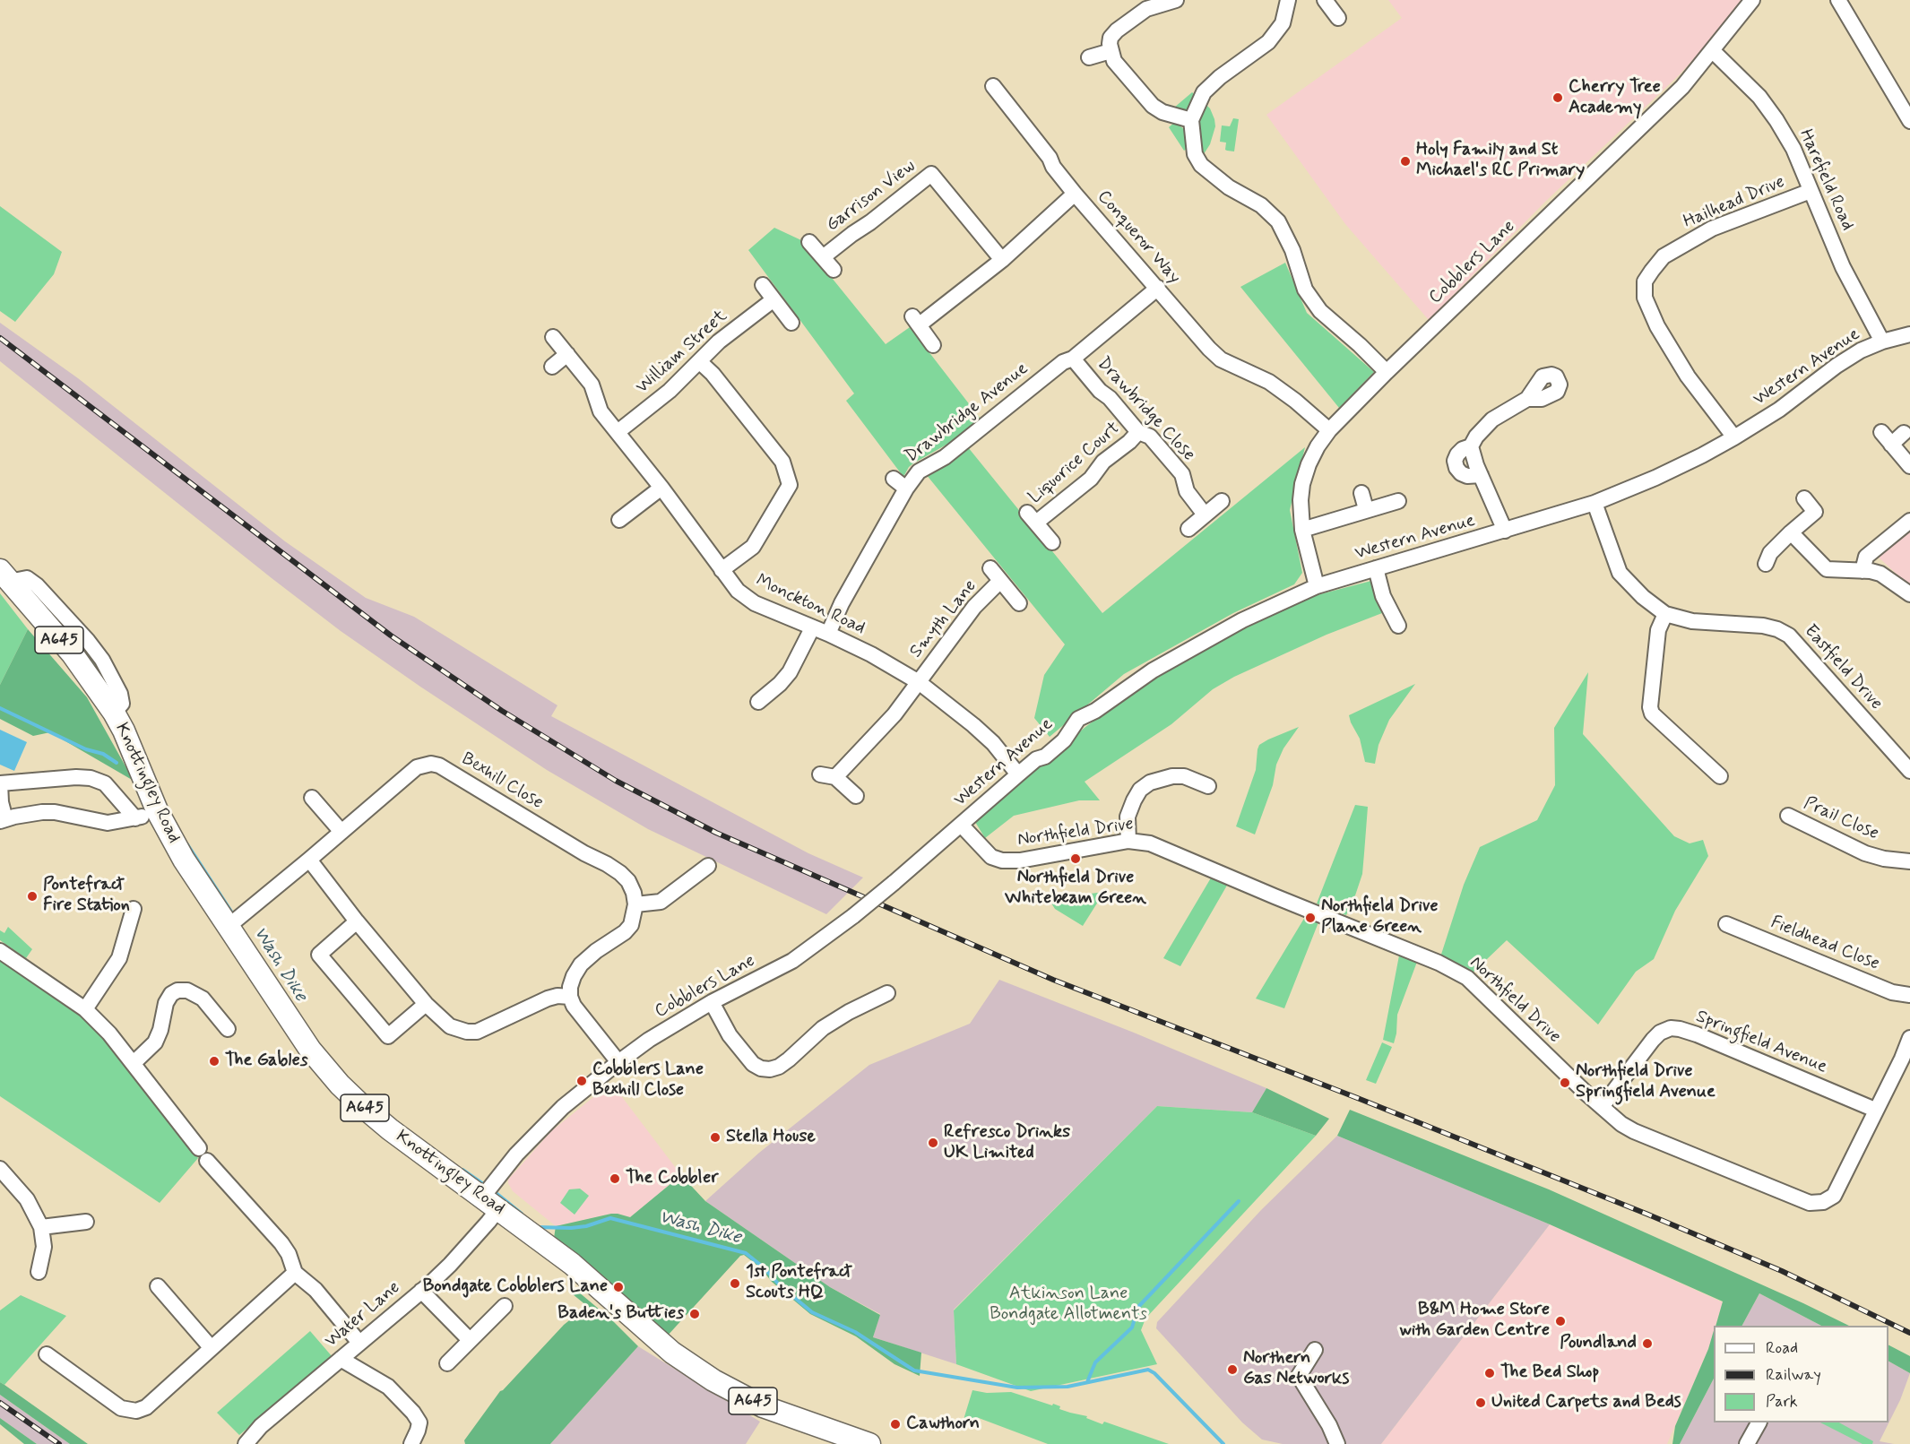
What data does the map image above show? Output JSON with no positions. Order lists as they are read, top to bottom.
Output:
{
  "streets": {
    "highway": ["A645", "Knottingley Road"],
    "street": [
      "Harefield Road",
      "Garrison View",
      "Hailhead Drive",
      "Conqueror Way",
      "Cobblers Lane",
      "William Street",
      "Western Avenue",
      "Drawbridge Close",
      "Drawbridge Avenue",
      "Liquorice Court",
      "Monckton Road",
      "Smyth Lane",
      "Eastfield Drive",
      "Bexhill Close",
      "Prail Close",
      "Northfield Drive",
      "Fieldhead Close",
      "Springfield Avenue",
      "Water Lane"
    ]
  },
  "crossings": [
    ["Harefield Road", "Hailhead Drive"],
    ["Harefield Road", "Cobblers Lane"],
    ["Harefield Road", "Western Avenue"],
    ["Garrison View", "Conqueror Way"],
    ["Hailhead Drive", "Western Avenue"],
    ["Conqueror Way", "Cobblers Lane"],
    ["Conqueror Way", "Drawbridge Avenue"],
    ["Cobblers Lane", "Western Avenue"],
    ["Cobblers Lane", "Knottingley Road"],
    ["Cobblers Lane", "Northfield Drive"],
    ["Cobblers Lane", "Water Lane"],
    ["William Street", "Monckton Road"],
    ["Western Avenue", "Monckton Road"],
    ["Western Avenue", "Eastfield Drive"],
    ["Western Avenue", "Northfield Drive"],
    ["Drawbridge Close", "Drawbridge Avenue"],
    ["Drawbridge Close", "Liquorice Court"],
    ["Drawbridge Avenue", "Monckton Road"],
    ["Monckton Road", "Smyth Lane"],
    ["Bexhill Close", "Knottingley Road"],
    ["Knottingley Road", "Water Lane"],
    ["Northfield Drive", "Springfield Avenue"]
  ],
  "water": ["Wash Dike"],
  "parks": ["Atkinson Lane Bondgate Allotments"],
  "places": [
    "Cherry Tree Academy",
    "Holy Family and St Michael's RC Primary",
    "Northfield Drive Whitebeam Green",
    "Pontefract Fire Station",
    "Northfield Drive Plane Green",
    "The Gables",
    "Cobblers Lane Bexhill Close",
    "Northfield Drive Springfield Avenue",
    "Stella House",
    "Refresco Drinks UK Limited",
    "The Cobbler",
    "1st Pontefract Scouts HQ",
    "Bondgate Cobblers Lane",
    "Baden's Butties",
    "B&M Home Store with Garden Centre",
    "Poundland",
    "Northern Gas Networks",
    "The Bed Shop",
    "United Carpets and Beds",
    "Cawthorn"
  ],
  "legend": ["Road", "Railway", "Park"]
}
